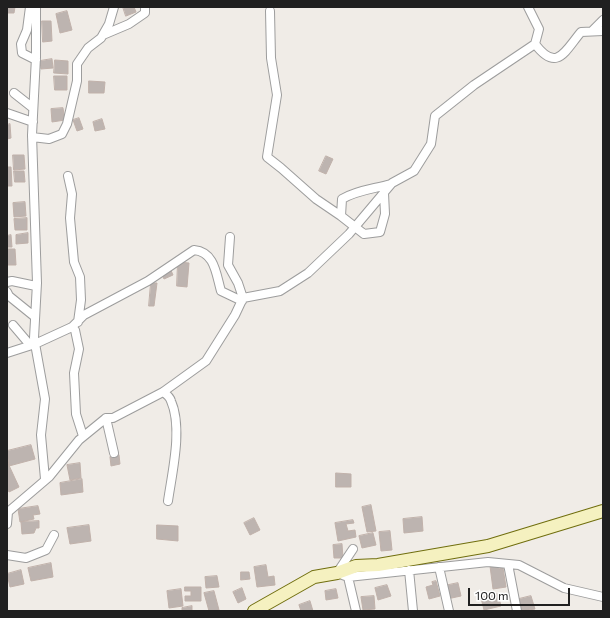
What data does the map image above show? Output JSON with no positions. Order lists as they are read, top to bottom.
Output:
{
  "scale_bar": "100 m"
}
